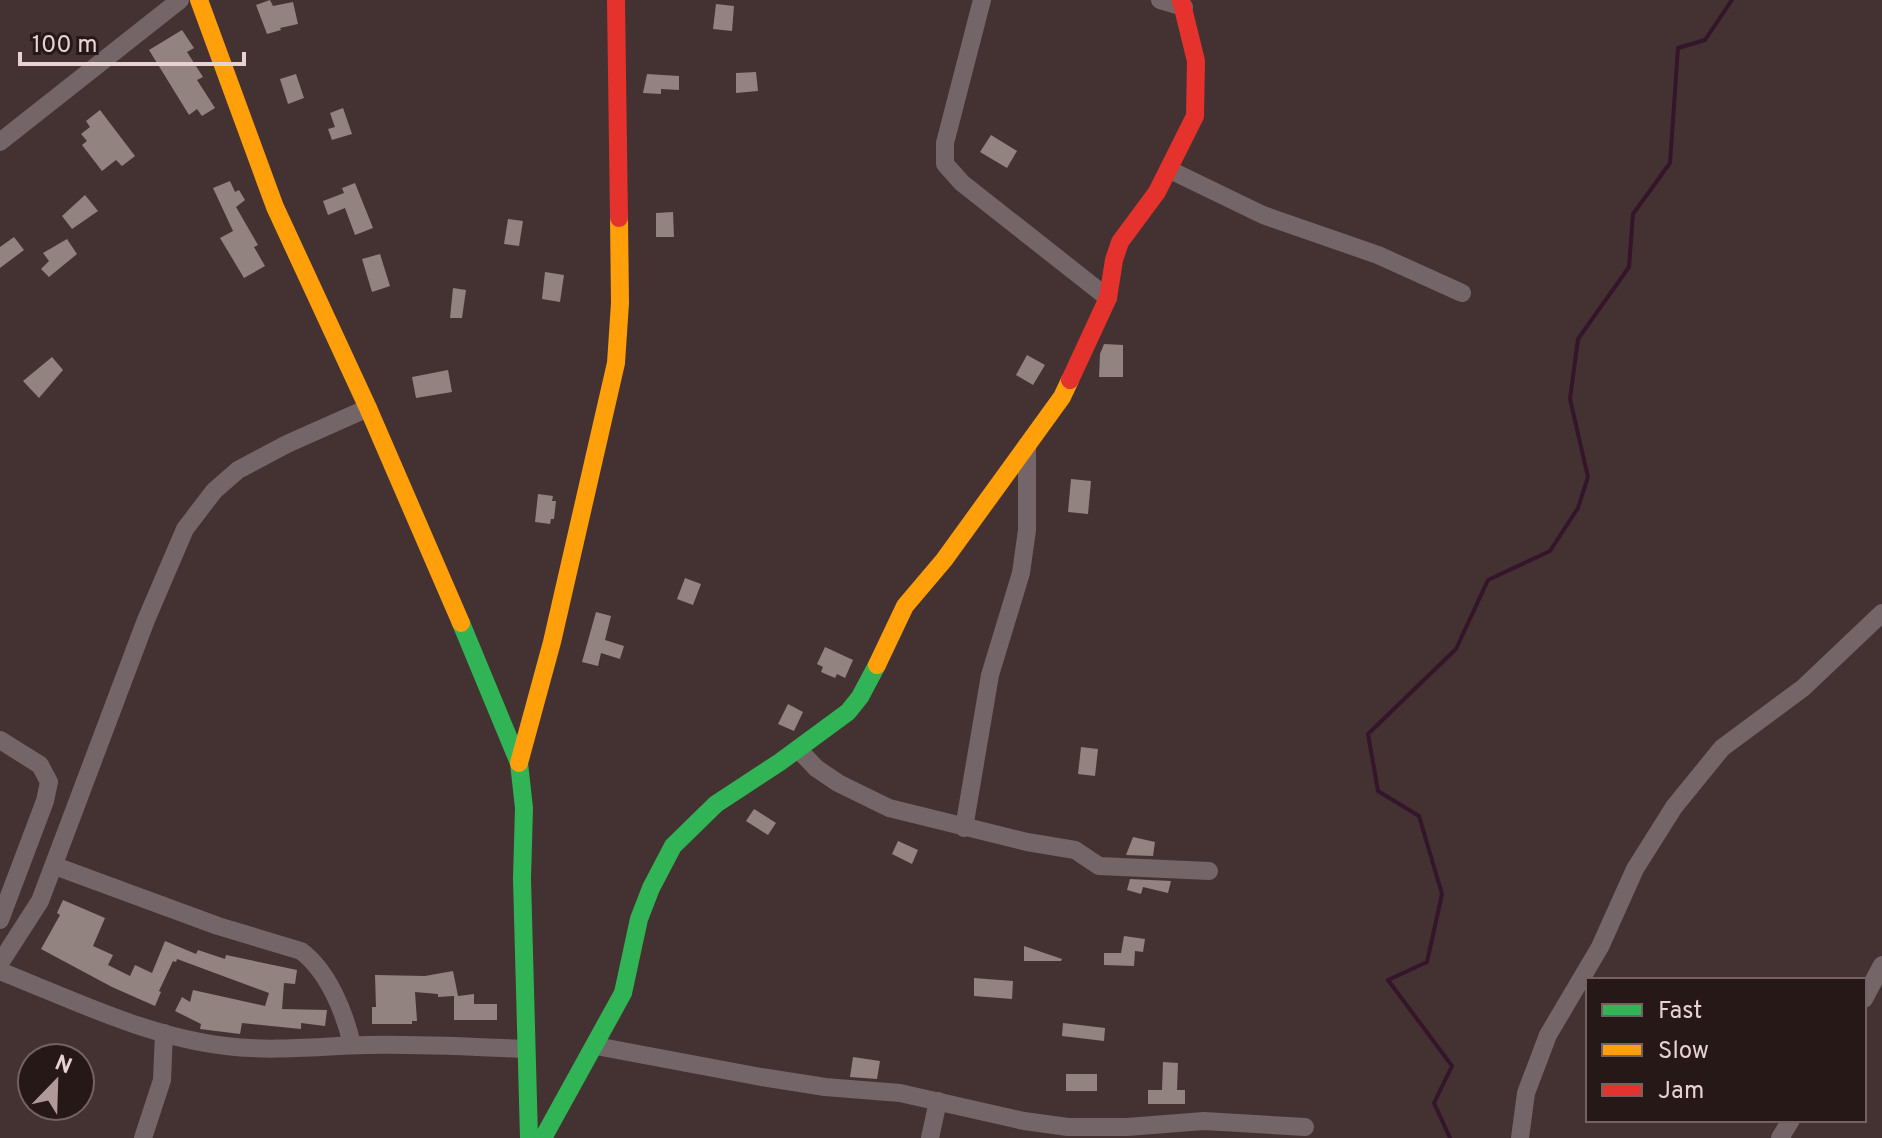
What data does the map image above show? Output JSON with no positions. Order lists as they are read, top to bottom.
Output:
{
  "legend": ["Fast", "Slow", "Jam"],
  "scale_bar": "100 m",
  "north": "top right"
}
